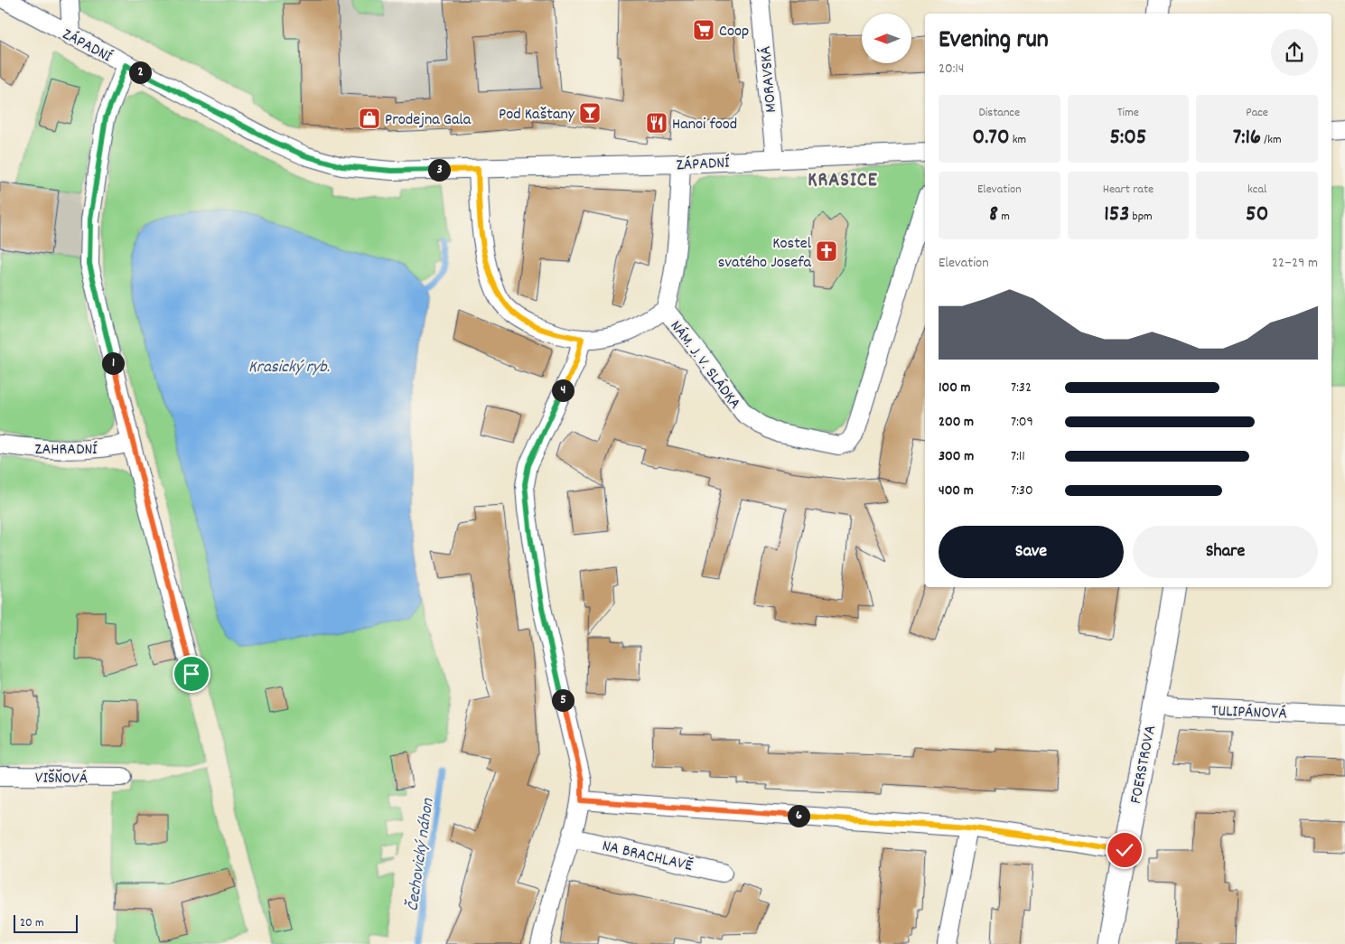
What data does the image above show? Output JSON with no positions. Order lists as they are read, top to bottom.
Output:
{
  "streets": {
    "street": [
      "ZÁPADNÍ",
      "MORAVSKÁ",
      "NÁM. J. V. SLÁDKA",
      "ZAHRADNÍ",
      "TULIPÁNOVÁ",
      "FOERSTROVA",
      "VIŠŇOVÁ",
      "NA BRACHLAVĚ"
    ]
  },
  "crossings": [
    ["ZÁPADNÍ", "MORAVSKÁ"],
    ["ZÁPADNÍ", "NÁM. J. V. SLÁDKA"],
    ["TULIPÁNOVÁ", "FOERSTROVA"]
  ],
  "districts": ["KRASICE"],
  "water": ["Krasický ryb.", "Čechovický náhon"],
  "places": {
    "supermarket": ["Coop"],
    "bar": ["Pod Kaštany"],
    "shop": ["Prodejna Gala"],
    "restaurant": ["Hanoi food"],
    "church": ["Kostel svatého Josefa"]
  },
  "scale_bar": "20 m",
  "north": "left",
  "page": {
    "heading": ["Evening run", "20:14"],
    "pins": [
      "2",
      "3",
      "1",
      "4",
      "5",
      "6"
    ],
    "stats": [
      ["Distance", "0.70 km"],
      ["Time", "5:05"],
      ["Pace", "7:16 /km"],
      ["Elevation", "8 m"],
      ["Heart rate", "153 bpm"],
      ["kcal", "50"]
    ],
    "chart": ["Elevation", "22–29 m"],
    "list": [
      {
        "name": "100 m",
        "note": "7:32"
      },
      {
        "name": "200 m",
        "note": "7:09"
      },
      {
        "name": "300 m",
        "note": "7:11"
      },
      {
        "name": "400 m",
        "note": "7:30"
      }
    ],
    "buttons": ["Save", "Share"],
    "scale": "20 m"
  }
}
